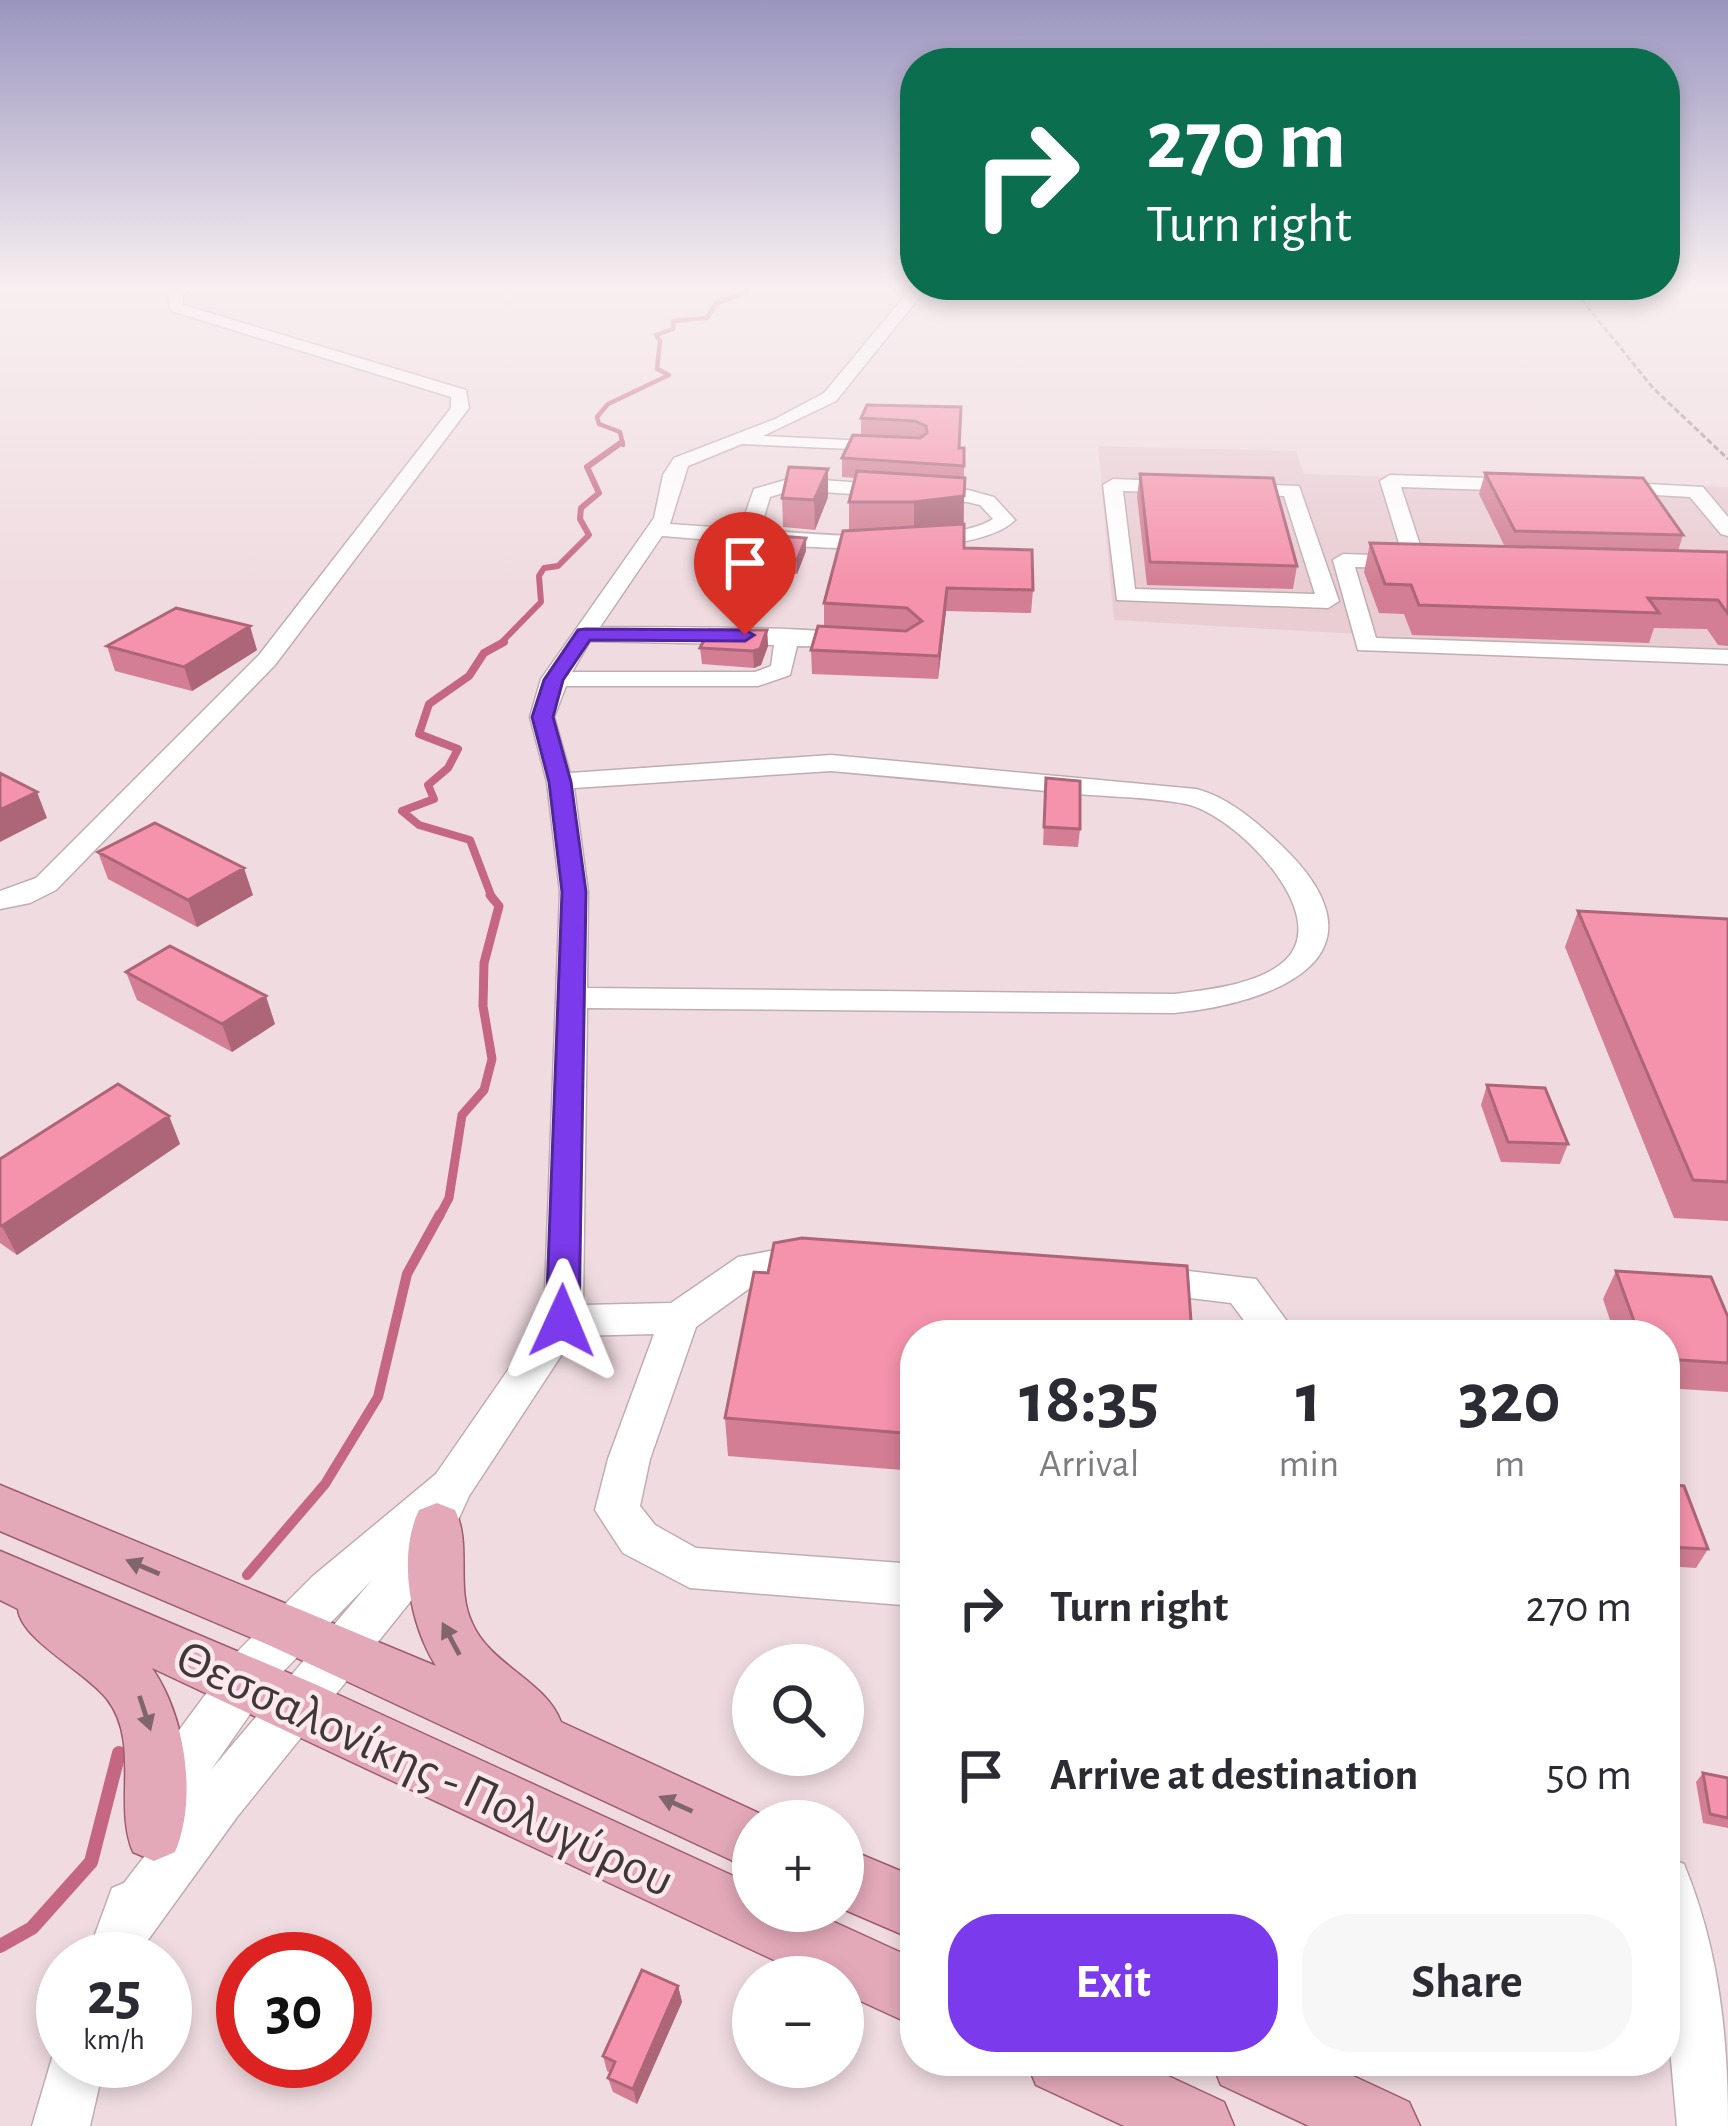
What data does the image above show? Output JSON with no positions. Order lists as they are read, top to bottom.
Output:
{
  "streets": {
    "main road": ["Θεσσαλονίκης - Πολυγύρου"]
  },
  "page": {
    "turn": ["270 m", "Turn right"],
    "eta": [
      "18:35",
      "Arrival",
      "1",
      "min",
      "320",
      "m"
    ],
    "list": [
      {
        "name": "Turn right",
        "value": "270 m"
      },
      {
        "name": "Arrive at destination",
        "value": "50 m"
      }
    ],
    "map_buttons": ["+", "−"],
    "buttons": ["Exit", "Share"],
    "speed": "25 km/h",
    "limit": "30"
  }
}
